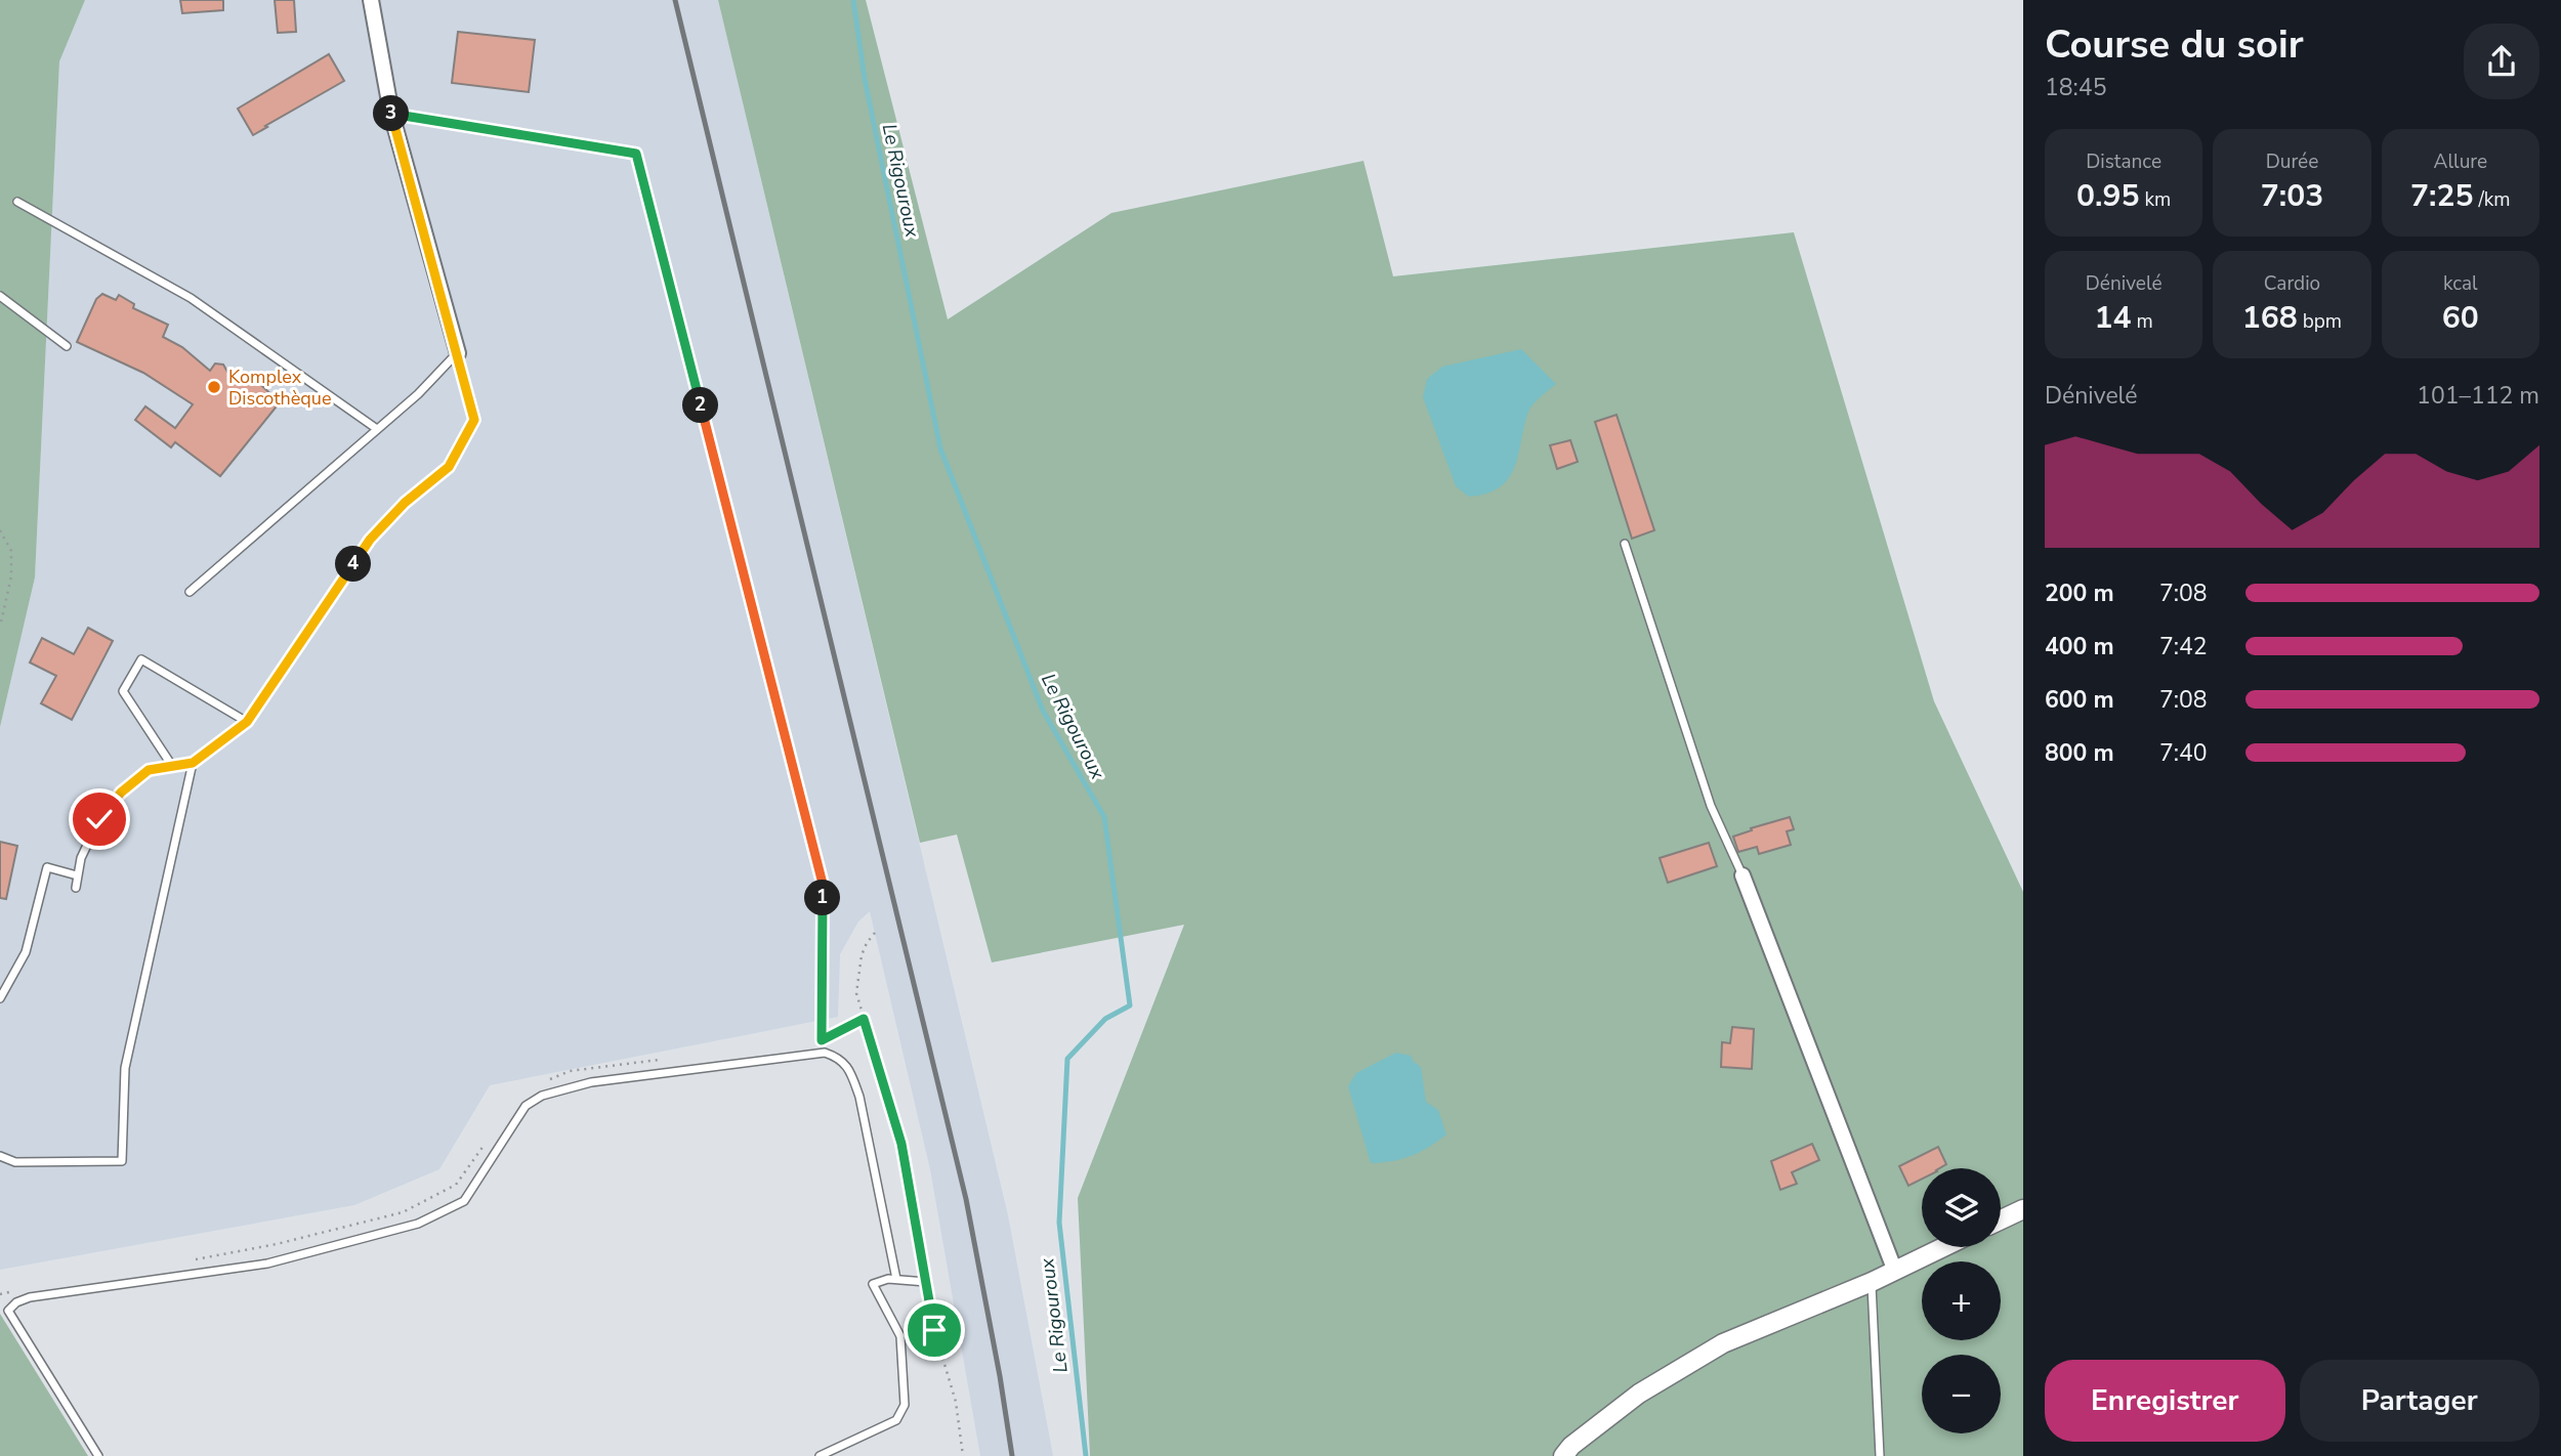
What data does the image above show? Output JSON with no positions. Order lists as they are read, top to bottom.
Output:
{
  "water": ["Le Rigouroux"],
  "places": ["Komplex Discothèque"],
  "page": {
    "heading": ["Course du soir", "18:45"],
    "pins": [
      "3",
      "2",
      "4",
      "1"
    ],
    "stats": [
      ["Distance", "0.95 km"],
      ["Durée", "7:03"],
      ["Allure", "7:25 /km"],
      ["Dénivelé", "14 m"],
      ["Cardio", "168 bpm"],
      ["kcal", "60"]
    ],
    "chart": ["Dénivelé", "101–112 m"],
    "list": [
      {
        "name": "200 m",
        "note": "7:08"
      },
      {
        "name": "400 m",
        "note": "7:42"
      },
      {
        "name": "600 m",
        "note": "7:08"
      },
      {
        "name": "800 m",
        "note": "7:40"
      }
    ],
    "map_buttons": ["+", "−"],
    "buttons": ["Enregistrer", "Partager"]
  }
}
